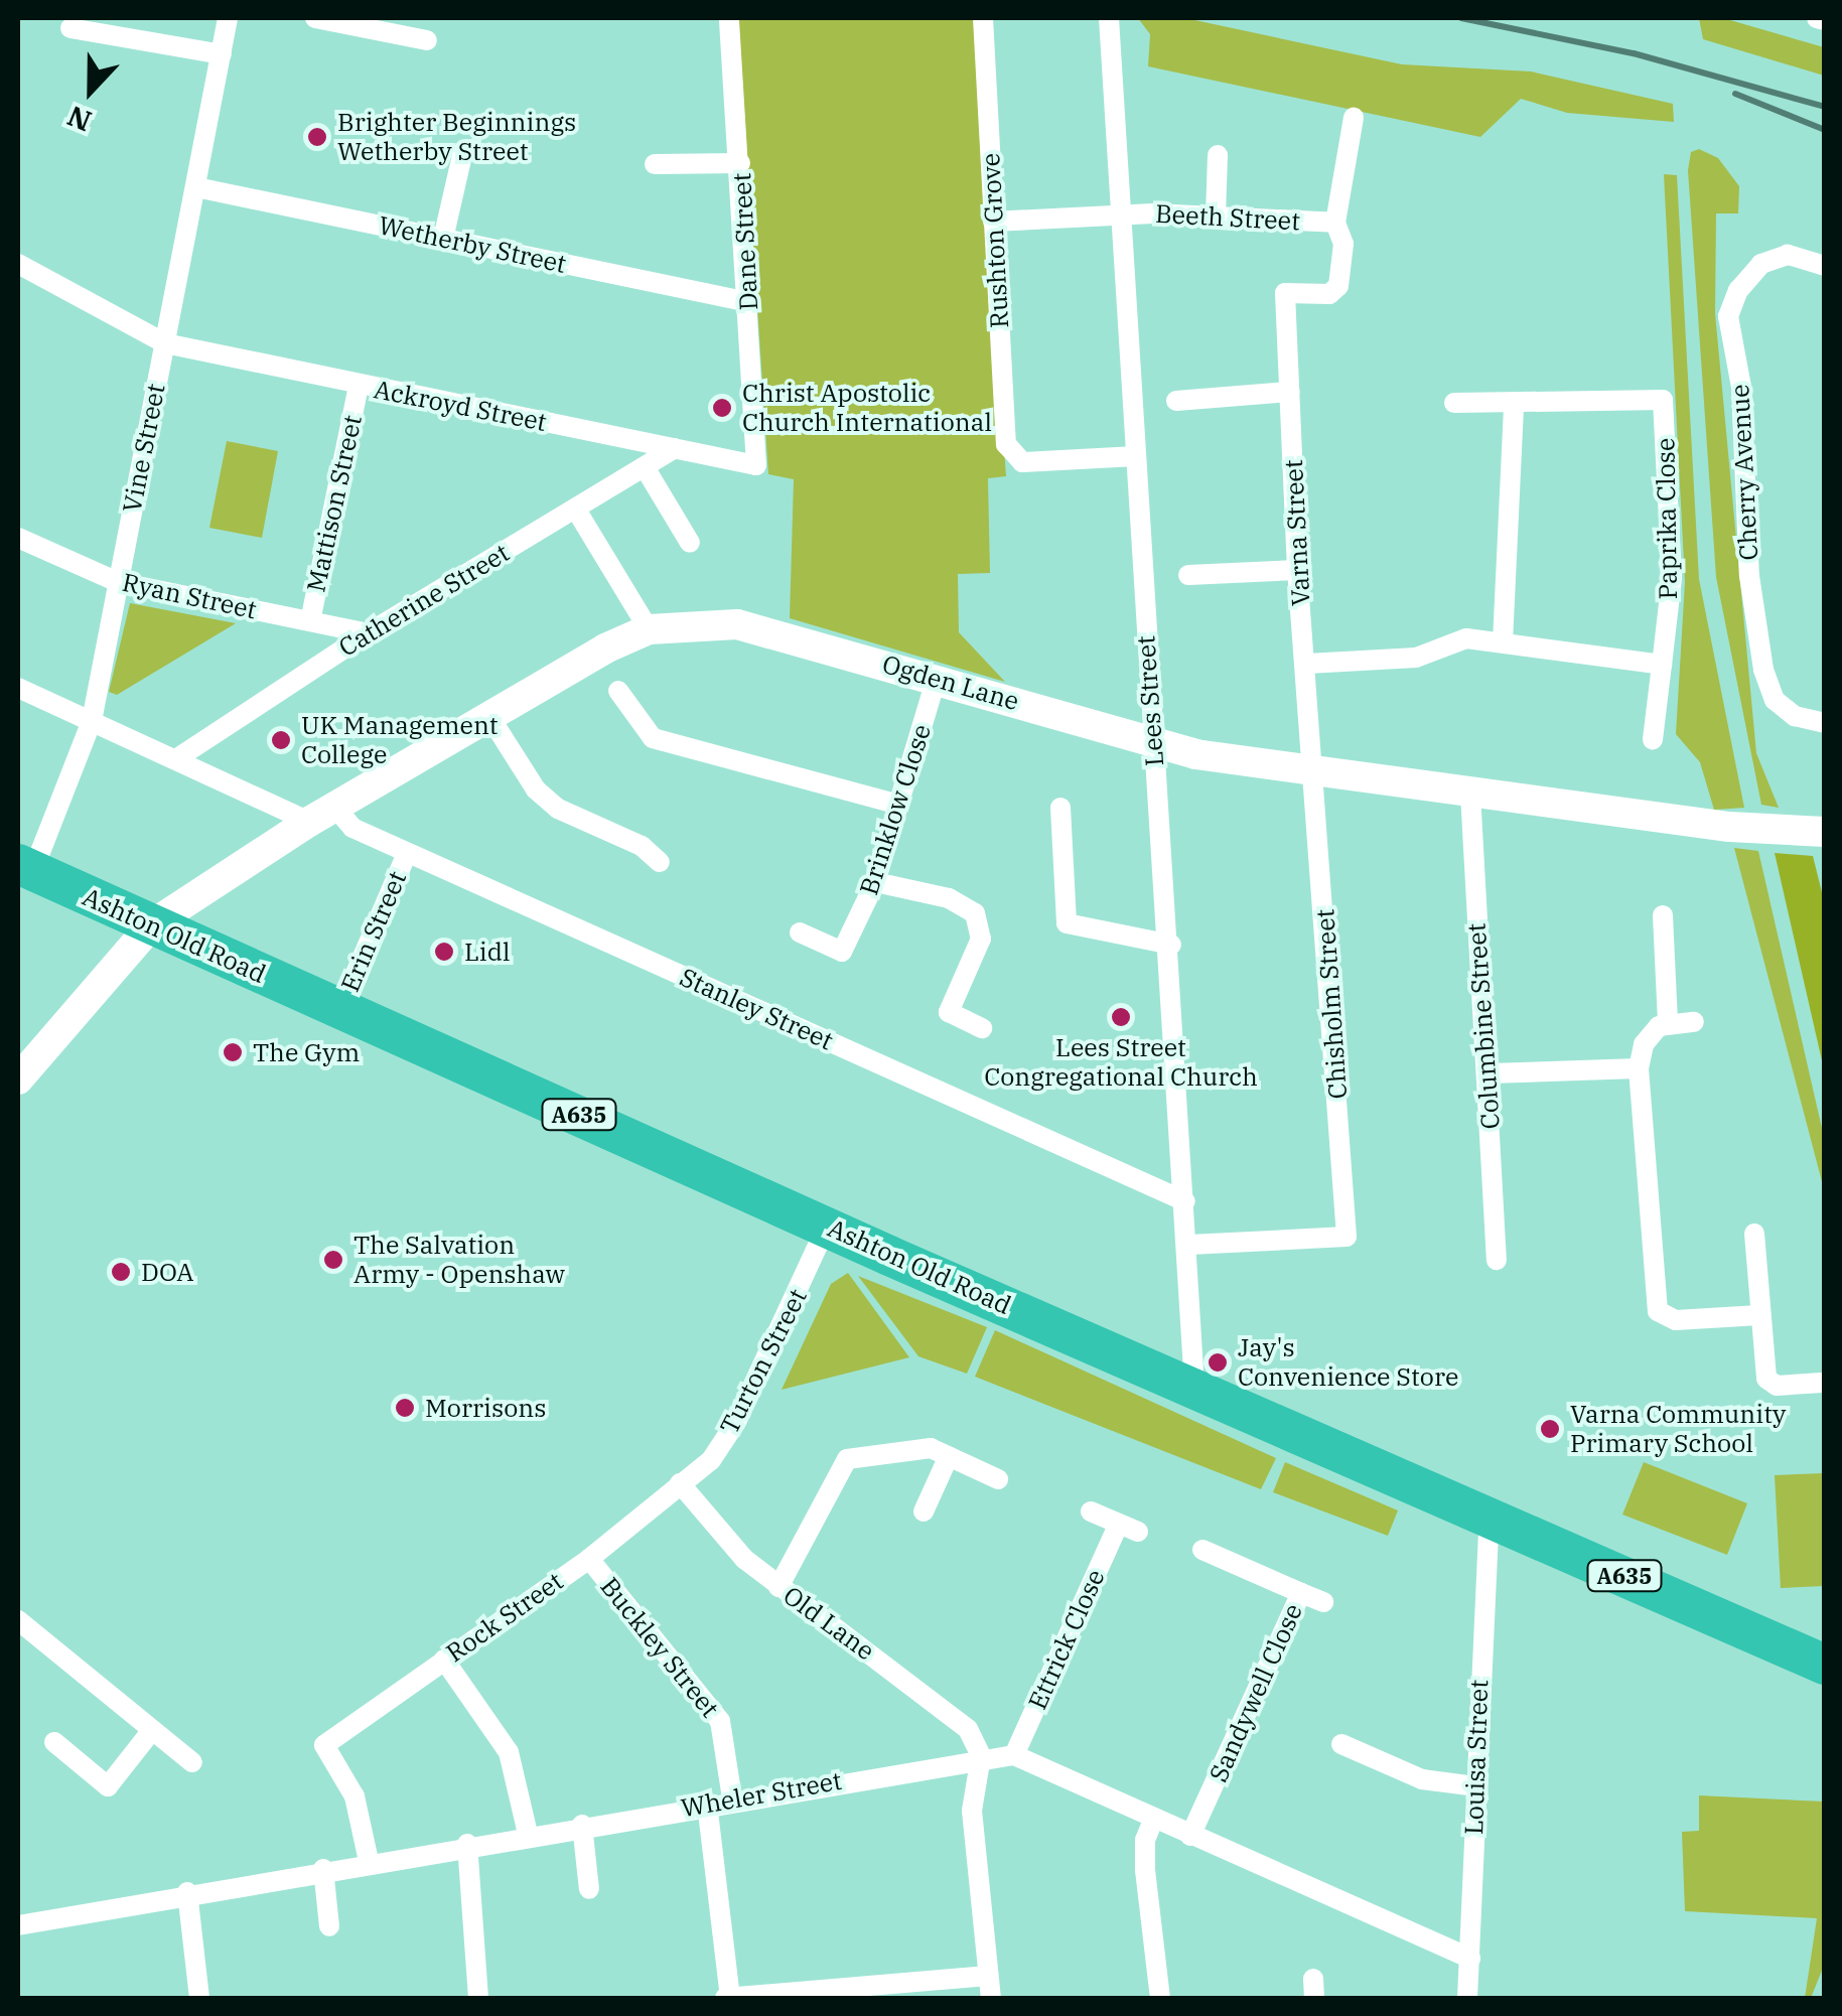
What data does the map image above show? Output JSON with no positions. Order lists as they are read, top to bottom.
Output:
{
  "streets": {
    "highway": ["Ashton Old Road", "A635"],
    "street": [
      "Beeth Street",
      "Rushton Grove",
      "Dane Street",
      "Wetherby Street",
      "Ackroyd Street",
      "Vine Street",
      "Cherry Avenue",
      "Mattison Street",
      "Paprika Close",
      "Varna Street",
      "Ryan Street",
      "Catherine Street",
      "Ogden Lane",
      "Lees Street",
      "Brinklow Close",
      "Erin Street",
      "Chisholm Street",
      "Stanley Street",
      "Columbine Street",
      "Turton Street",
      "Rock Street",
      "Old Lane",
      "Ettrick Close",
      "Buckley Street",
      "Sandywell Close",
      "Louisa Street",
      "Wheler Street"
    ]
  },
  "crossings": [
    ["Beeth Street", "Rushton Grove"],
    ["Beeth Street", "Varna Street"],
    ["Beeth Street", "Lees Street"],
    ["Rushton Grove", "Lees Street"],
    ["Dane Street", "Wetherby Street"],
    ["Dane Street", "Ackroyd Street"],
    ["Wetherby Street", "Vine Street"],
    ["Ackroyd Street", "Vine Street"],
    ["Ackroyd Street", "Mattison Street"],
    ["Ackroyd Street", "Catherine Street"],
    ["Vine Street", "Ryan Street"],
    ["Vine Street", "Ashton Old Road"],
    ["Vine Street", "Stanley Street"],
    ["Mattison Street", "Ryan Street"],
    ["Varna Street", "Ogden Lane"],
    ["Varna Street", "Chisholm Street"],
    ["Ryan Street", "Catherine Street"],
    ["Catherine Street", "Stanley Street"],
    ["Ogden Lane", "Lees Street"],
    ["Ogden Lane", "Brinklow Close"],
    ["Ogden Lane", "Ashton Old Road"],
    ["Ogden Lane", "Chisholm Street"],
    ["Ogden Lane", "Stanley Street"],
    ["Ogden Lane", "Columbine Street"],
    ["Lees Street", "Ashton Old Road"],
    ["Lees Street", "Chisholm Street"],
    ["Lees Street", "Stanley Street"],
    ["Erin Street", "Ashton Old Road"],
    ["Erin Street", "Stanley Street"],
    ["Ashton Old Road", "Turton Street"],
    ["Ashton Old Road", "Louisa Street"],
    ["Turton Street", "Rock Street"],
    ["Turton Street", "Old Lane"],
    ["Rock Street", "Old Lane"],
    ["Rock Street", "Buckley Street"],
    ["Rock Street", "Wheler Street"],
    ["Old Lane", "Wheler Street"],
    ["Ettrick Close", "Wheler Street"],
    ["Buckley Street", "Wheler Street"],
    ["Sandywell Close", "Wheler Street"],
    ["Louisa Street", "Wheler Street"]
  ],
  "places": [
    "Brighter Beginnings Wetherby Street",
    "Christ Apostolic Church International",
    "UK Management College",
    "Lidl",
    "Lees Street Congregational Church",
    "The Gym",
    "The Salvation Army - Openshaw",
    "DOA",
    "Jay's Convenience Store",
    "Morrisons",
    "Varna Community Primary School"
  ],
  "north": "bottom"
}
